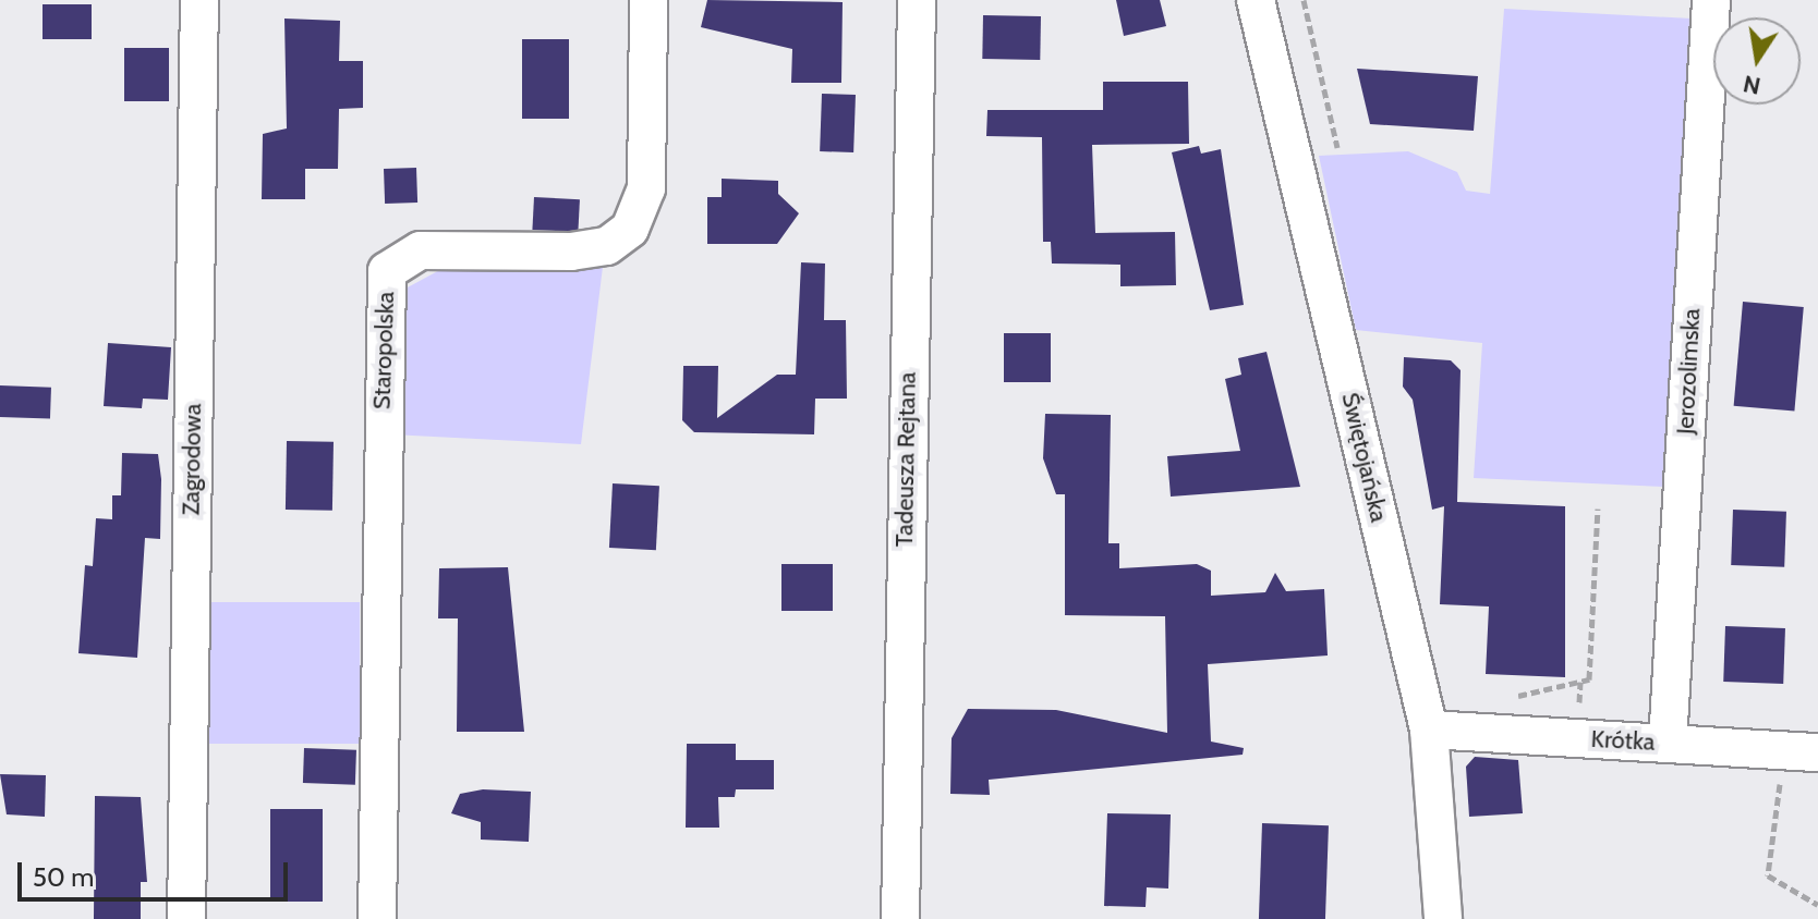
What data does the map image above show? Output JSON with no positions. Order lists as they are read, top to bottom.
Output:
{
  "streets": {
    "street": [
      "Staropolska",
      "Jerozolimska",
      "Świętojańska",
      "Zagrodowa",
      "Tadeusza Rejtana",
      "Krótka"
    ]
  },
  "crossings": [
    ["Jerozolimska", "Krótka"],
    ["Świętojańska", "Krótka"]
  ],
  "scale_bar": "50 m",
  "north": "bottom"
}
